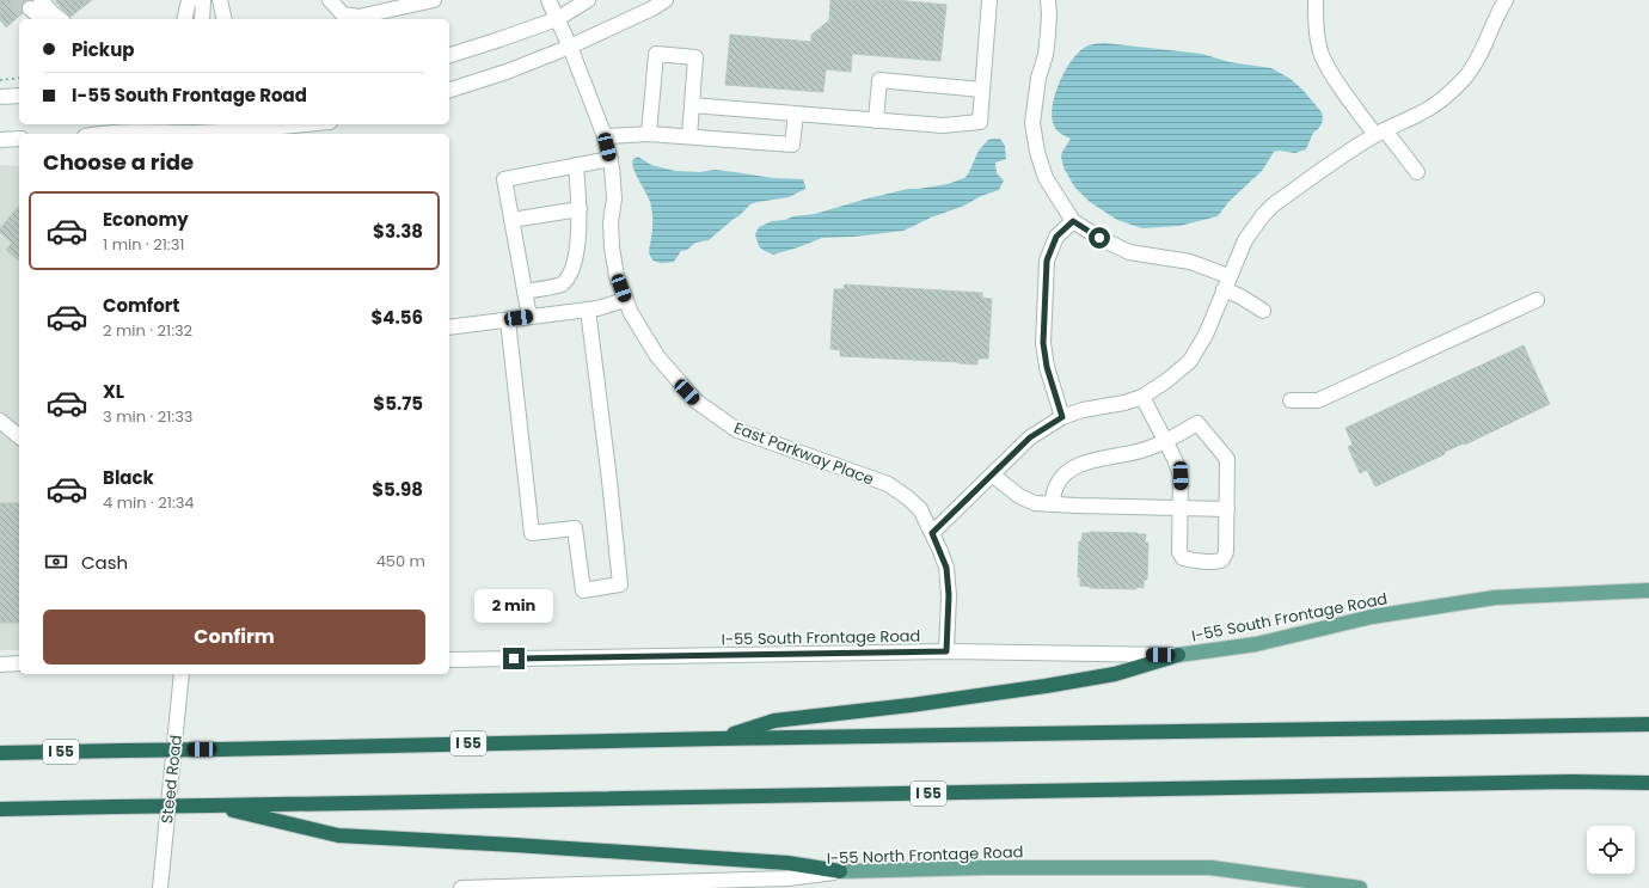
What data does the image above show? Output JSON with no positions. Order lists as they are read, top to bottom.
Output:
{
  "streets": {
    "highway": ["I 55"],
    "main road": ["I-55 South Frontage Road", "I-55 North Frontage Road"],
    "street": ["East Parkway Place", "Steed Road"]
  },
  "crossings": [
    ["East Parkway Place", "I-55 South Frontage Road"]
  ],
  "page": {
    "banner": ["Pickup", "I-55 South Frontage Road"],
    "heading": "Choose a ride",
    "list": [
      {
        "name": "Economy",
        "note": "1 min · 21:31",
        "value": "$3.38"
      },
      {
        "name": "Comfort",
        "note": "2 min · 21:32",
        "value": "$4.56"
      },
      {
        "name": "XL",
        "note": "3 min · 21:33",
        "value": "$5.75"
      },
      {
        "name": "Black",
        "note": "4 min · 21:34",
        "value": "$5.98"
      }
    ],
    "pay": ["Cash", "450 m"],
    "bubble": "2 min",
    "buttons": "Confirm"
  }
}
